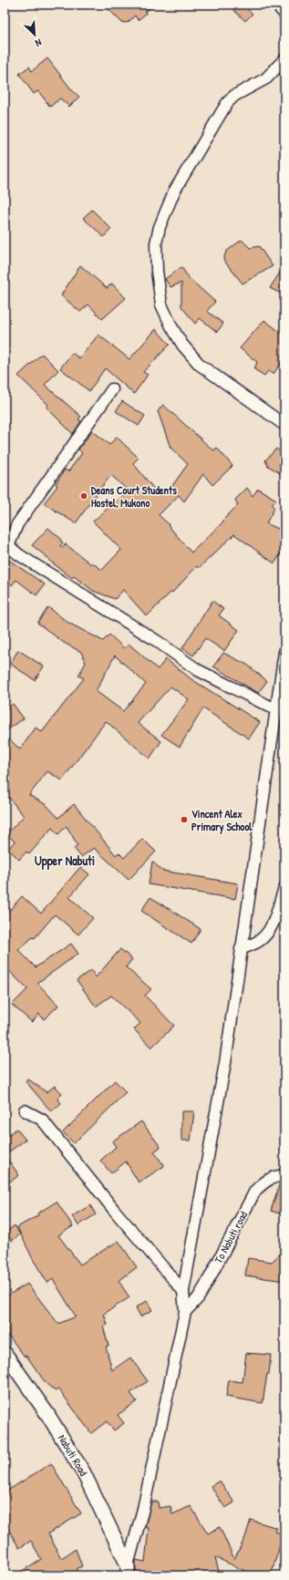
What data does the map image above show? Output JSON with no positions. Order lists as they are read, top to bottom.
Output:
{
  "streets": {
    "street": ["To Nabuti road", "Nabuti Road"]
  },
  "districts": ["Upper Nabuti"],
  "places": ["Deans Court Students Hostel, Mukono", "Vincent Alex Primary School"],
  "north": "bottom right"
}
